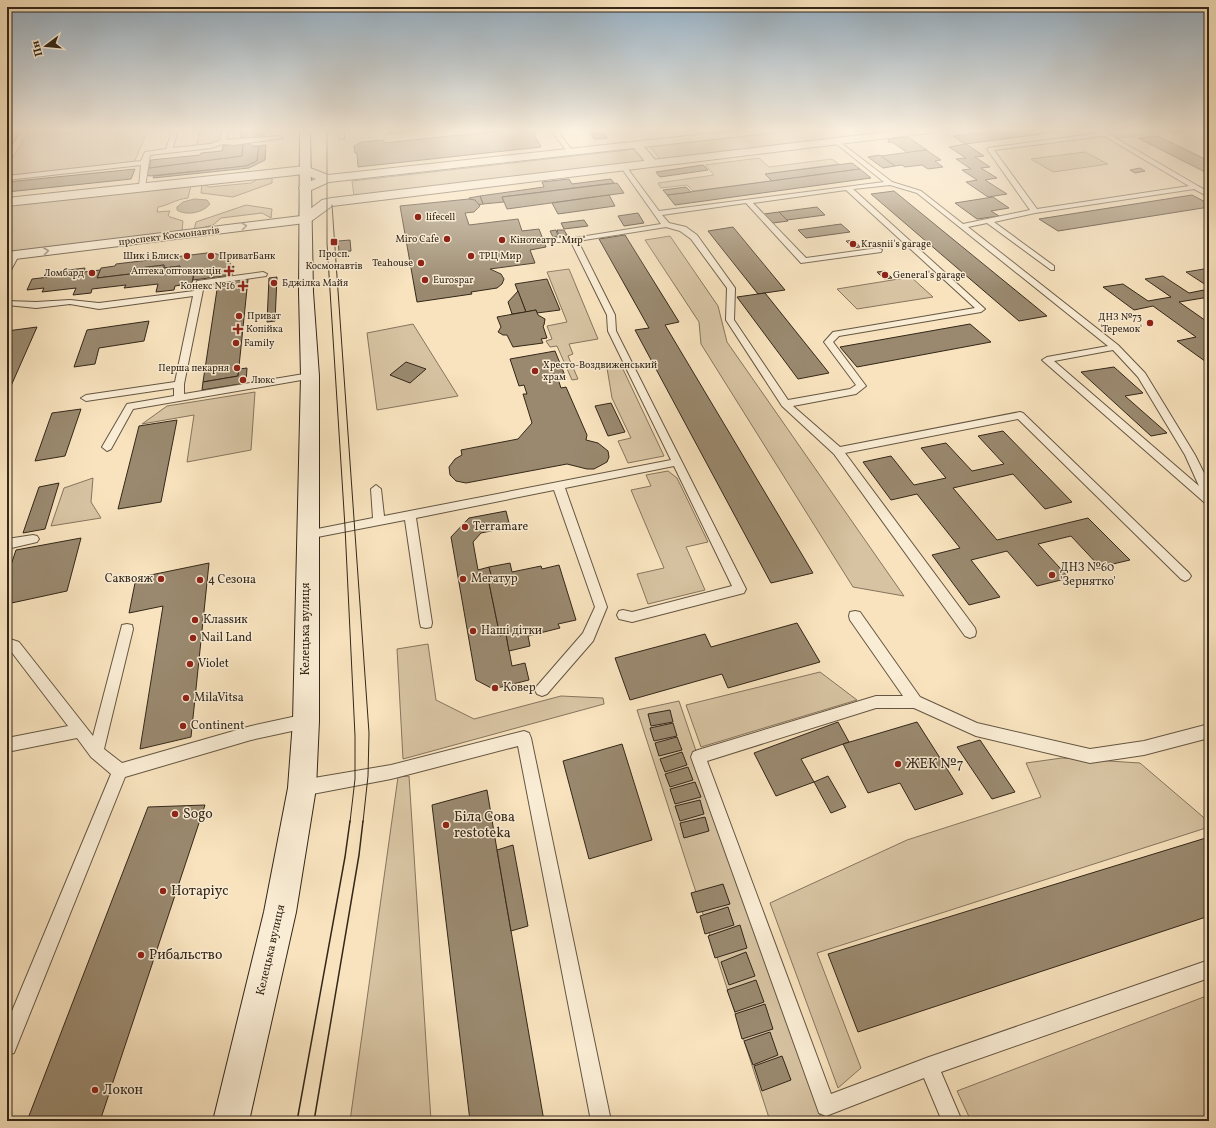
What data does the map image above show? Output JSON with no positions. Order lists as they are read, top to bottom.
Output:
{
  "streets": {
    "street": ["проспект Космонавтів", "Келецька вулиця"]
  },
  "crossings": [
    ["проспект Космонавтів", "Келецька вулиця"]
  ],
  "places": {
    "other": [
      "lifecell",
      "Miro Cafe",
      "Кінотеатр \"Мир\"",
      "Krasnii's garage",
      "Шик і Блиск",
      "ПриватБанк",
      "ТРЦ Мир",
      "Teahouse",
      "Ломбард",
      "General's garage",
      "Eurospar",
      "Бджілка Майя",
      "Приват",
      "ДНЗ №73 'Теремок'",
      "Family",
      "Перша пекарня",
      "Хресто-Воздвиженський храм",
      "Люкс",
      "Terramare",
      "ДНЗ №60 'Зернятко'",
      "Саквояж",
      "Мегатур",
      "4 Сезона",
      "Клаssик",
      "Наші дітки",
      "Nail Land",
      "Violet",
      "Ковер",
      "MilaVitsa",
      "Continent",
      "ЖЕК №7",
      "Sogo",
      "Біла Сова restoteka",
      "Нотаріус",
      "Рибальство",
      "Локон"
    ],
    "transit": ["Просп. Космонавтів"],
    "health": ["Аптека оптових цін", "Конекс №16", "Копійка"]
  },
  "north": "left"
}
